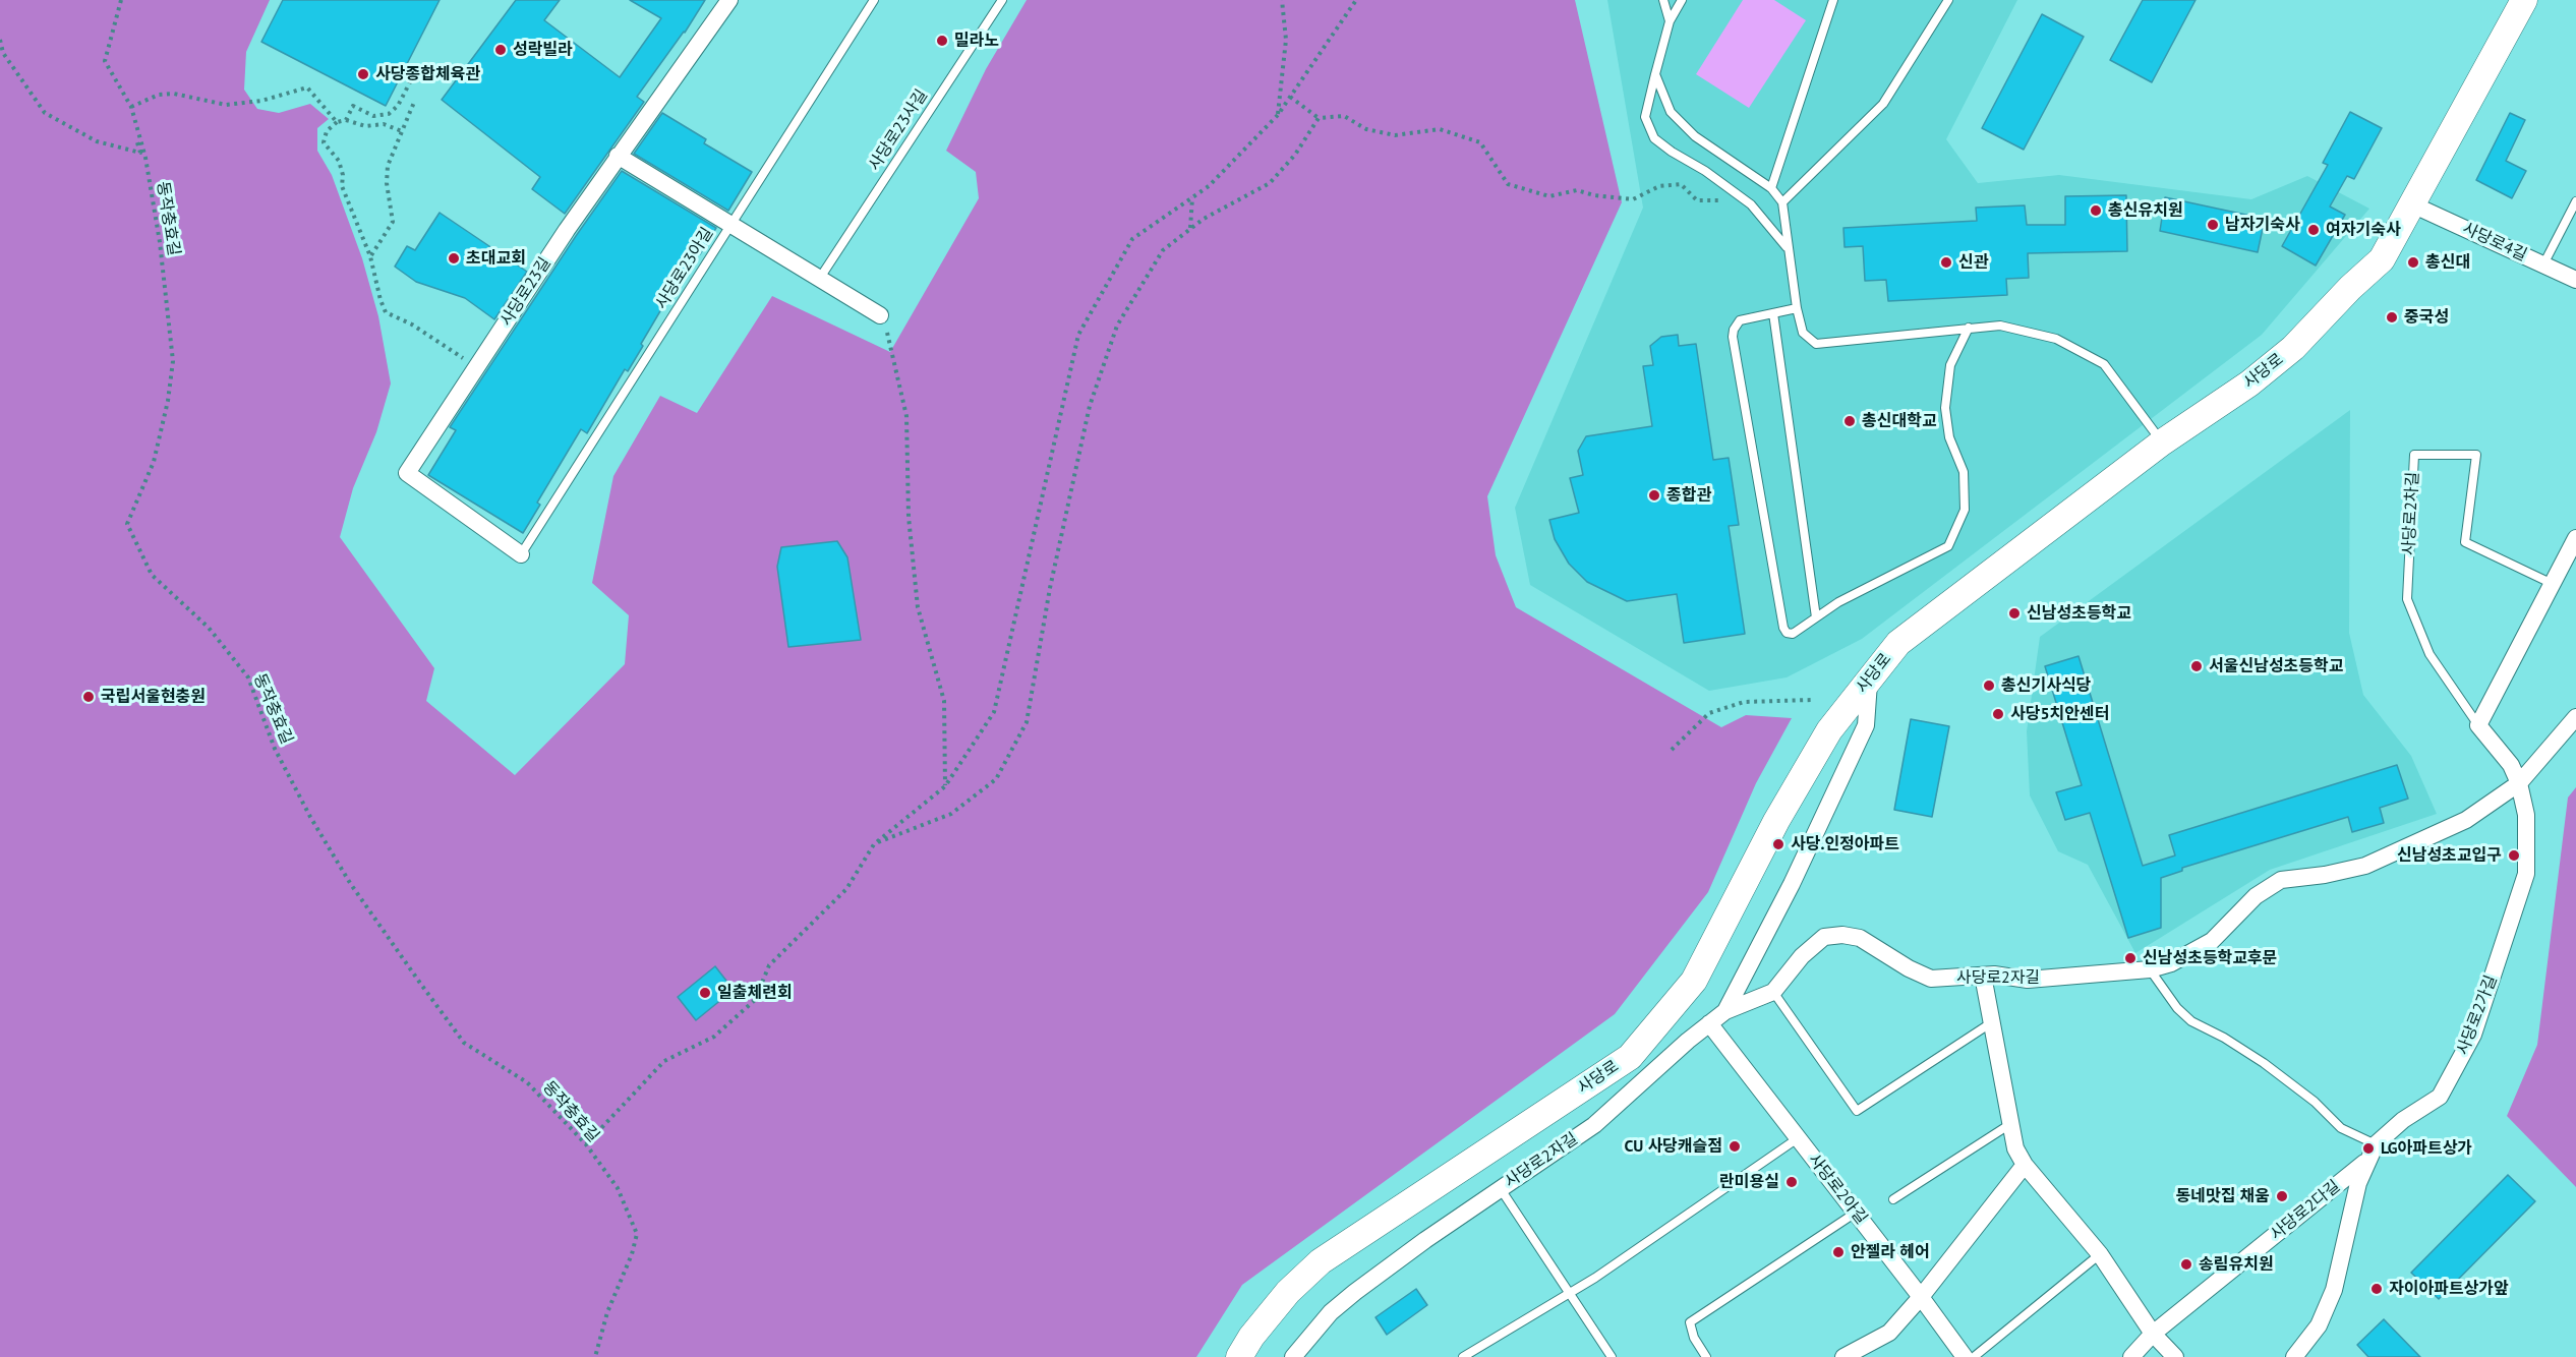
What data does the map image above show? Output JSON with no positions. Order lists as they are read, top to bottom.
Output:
{
  "streets": {
    "main road": ["사당로"],
    "street": [
      "사당로4길",
      "사당로23길",
      "사당로2차길",
      "사당로2자길",
      "사당로2가길",
      "사당로2아길",
      "사당로2다길"
    ],
    "lane": ["사당로23사길", "사당로23아길"],
    "path": ["동작충효길"]
  },
  "crossings": [
    ["사당로4길", "사당로"],
    ["사당로23아길", "사당로23길"],
    ["사당로2차길", "사당로2자길"],
    ["사당로2차길", "사당로2가길"],
    ["사당로2자길", "사당로2가길"],
    ["사당로2자길", "사당로2아길"],
    ["사당로2가길", "사당로2다길"]
  ],
  "places": [
    "밀라노",
    "성락빌라",
    "사당종합체육관",
    "총신유치원",
    "남자기숙사",
    "여자기숙사",
    "초대교회",
    "신관",
    "총신대",
    "중국성",
    "총신대학교",
    "종합관",
    "신남성초등학교",
    "서울신남성초등학교",
    "총신기사식당",
    "국립서울현충원",
    "사당5치안센터",
    "사당.인정아파트",
    "신남성초교입구",
    "신남성초등학교후문",
    "일출체련회",
    "CU 사당캐슬점",
    "LG아파트상가",
    "란미용실",
    "동네맛집 채움",
    "안젤라 헤어",
    "송림유치원",
    "자이아파트상가앞"
  ]
}
